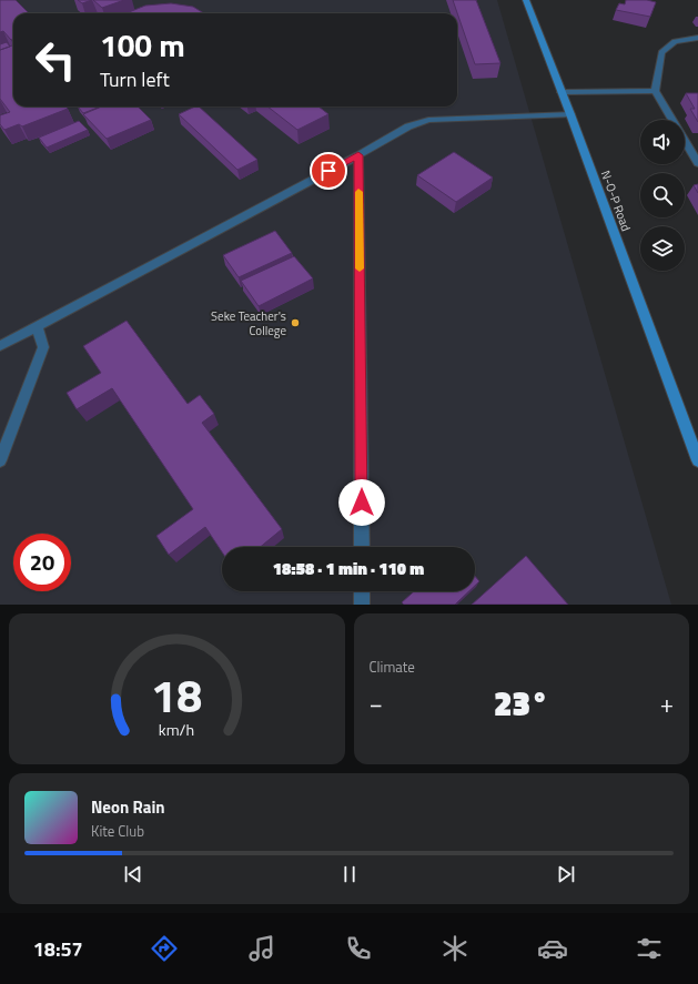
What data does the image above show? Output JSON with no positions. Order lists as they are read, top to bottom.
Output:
{
  "streets": {
    "street": ["N-O-P Road"]
  },
  "places": ["Seke Teacher's College"],
  "page": {
    "turn": ["100 m", "Turn left"],
    "limit": "20",
    "trip": "18:58 · 1 min · 110 m",
    "tile": "Climate",
    "heat": ["−", "23°", "+"],
    "song": ["Neon Rain", "Kite Club"],
    "tabs": "18:57",
    "gauge": ["18", "km/h"]
  }
}
